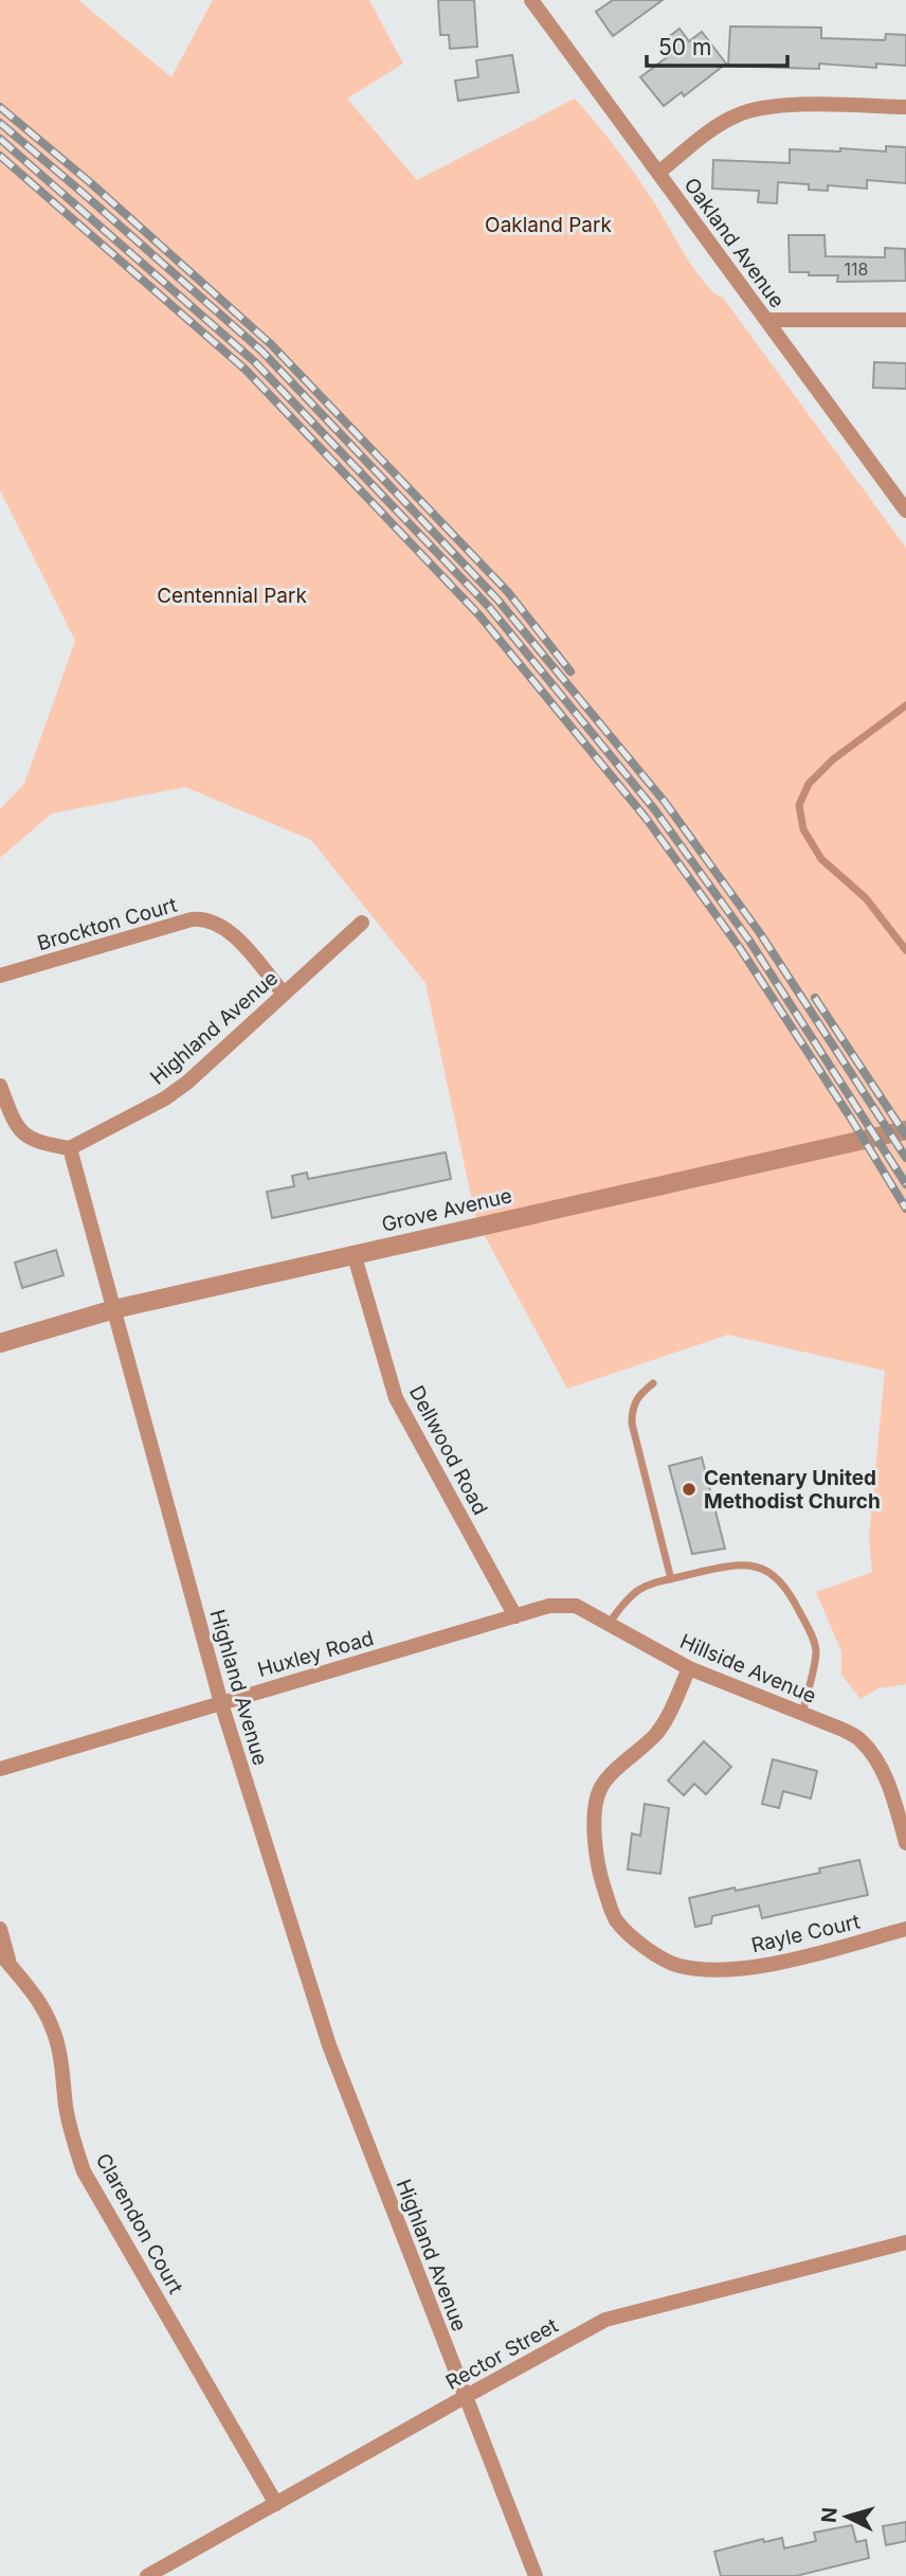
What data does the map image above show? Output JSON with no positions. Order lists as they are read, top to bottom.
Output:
{
  "streets": {
    "street": [
      "Oakland Avenue",
      "Brockton Court",
      "Highland Avenue",
      "Grove Avenue",
      "Dellwood Road",
      "Huxley Road",
      "Hillside Avenue",
      "Rayle Court",
      "Clarendon Court",
      "Rector Street"
    ]
  },
  "crossings": [
    ["Brockton Court", "Highland Avenue"],
    ["Highland Avenue", "Grove Avenue"],
    ["Highland Avenue", "Huxley Road"],
    ["Highland Avenue", "Rector Street"],
    ["Grove Avenue", "Dellwood Road"],
    ["Dellwood Road", "Huxley Road"],
    ["Dellwood Road", "Hillside Avenue"],
    ["Huxley Road", "Hillside Avenue"],
    ["Hillside Avenue", "Rayle Court"],
    ["Clarendon Court", "Rector Street"]
  ],
  "parks": ["Oakland Park", "Centennial Park"],
  "places": ["Centenary United Methodist Church"],
  "house_numbers": ["118"],
  "scale_bar": "50 m",
  "north": "left"
}
